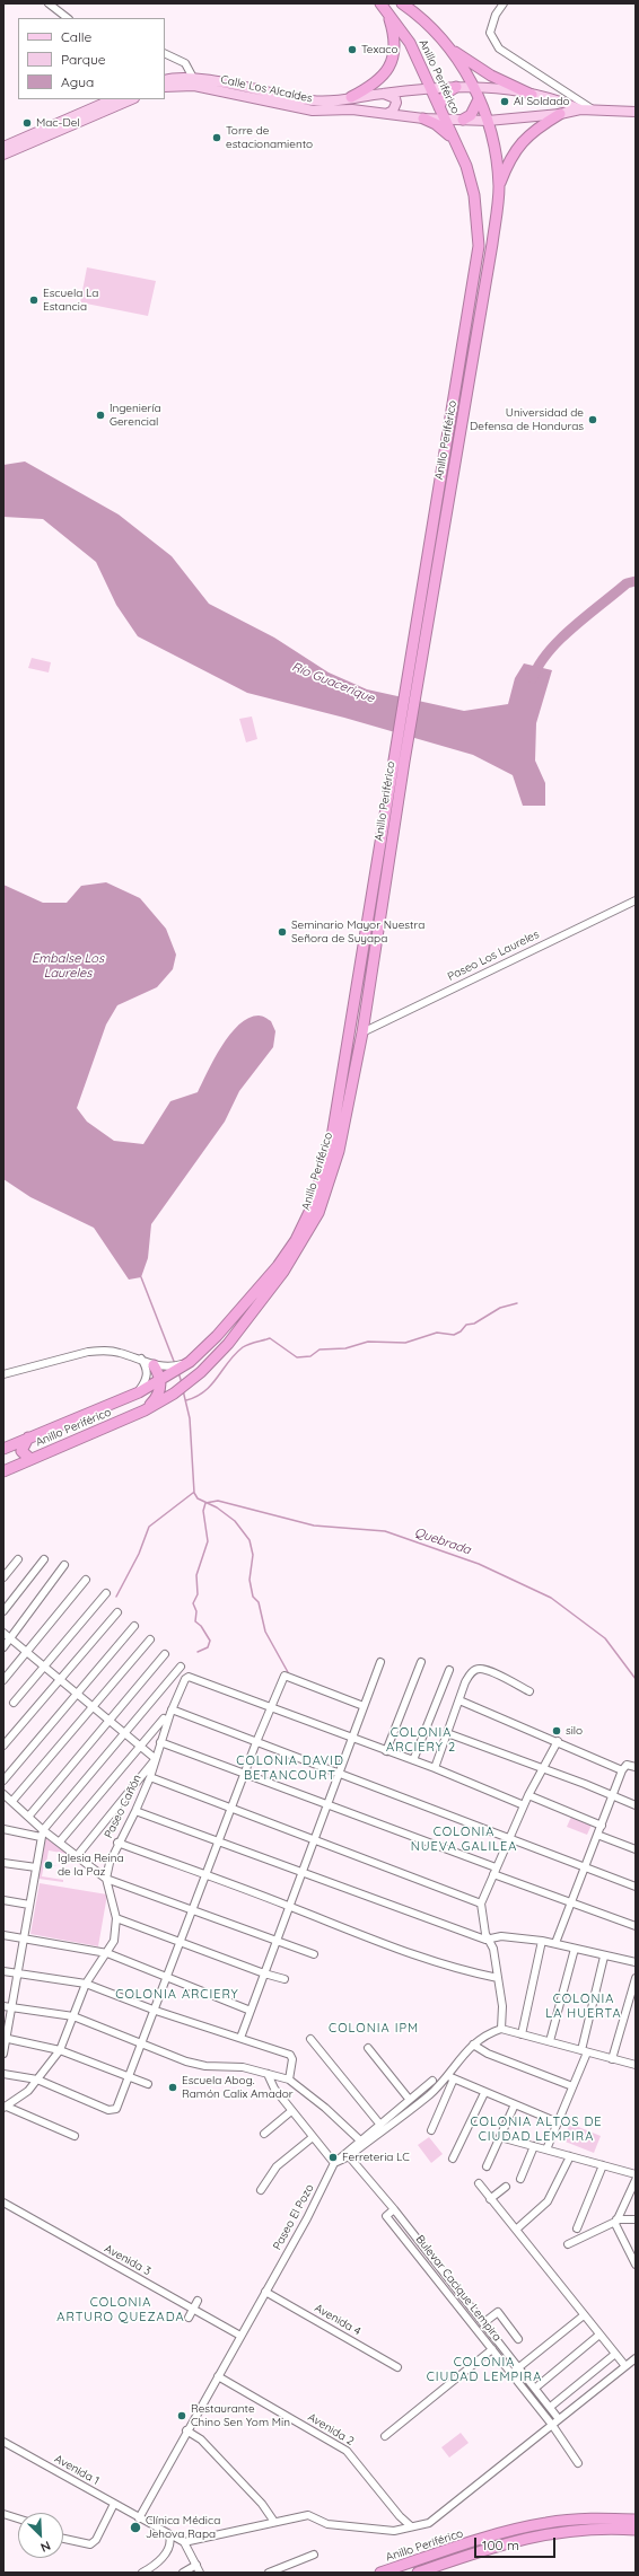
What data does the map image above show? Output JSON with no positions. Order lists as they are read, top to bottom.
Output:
{
  "streets": {
    "highway": ["Anillo Periférico"],
    "main road": ["Calle Los Alcaldes"],
    "street": [
      "Paseo Los Laureles",
      "Paseo Cañón",
      "Paseo El Pozo",
      "Avenida 3",
      "Bulevar Cacique Lempira",
      "Avenida 4",
      "Avenida 2",
      "Avenida 1"
    ]
  },
  "crossings": [
    ["Anillo Periférico", "Calle Los Alcaldes"],
    ["Anillo Periférico", "Paseo Los Laureles"],
    ["Paseo El Pozo", "Avenida 3"],
    ["Paseo El Pozo", "Avenida 4"],
    ["Paseo El Pozo", "Avenida 2"],
    ["Paseo El Pozo", "Avenida 1"]
  ],
  "districts": [
    "COLONIA ARCIERY 2",
    "COLONIA DAVID BETANCOURT",
    "COLONIA NUEVA GALILEA",
    "COLONIA ARCIERY",
    "COLONIA LA HUERTA",
    "COLONIA IPM",
    "COLONIA ALTOS DE CIUDAD LEMPIRA",
    "COLONIA ARTURO QUEZADA",
    "COLONIA CIUDAD LEMPIRA"
  ],
  "water": ["Río Guacerique", "Embalse Los Laureles", "Quebrada"],
  "places": [
    "Texaco",
    "Al Soldado",
    "Mac-Del",
    "Torre de estacionamiento",
    "Escuela La Estancia",
    "Ingeniería Gerencial",
    "Universidad de Defensa de Honduras",
    "Seminario Mayor Nuestra Señora de Suyapa",
    "silo",
    "Iglesia Reina de la Paz",
    "Escuela Abog. Ramón Calix Amador",
    "Ferreteria LC",
    "Restaurante Chino Sen Yom Min",
    "Clínica Médica Jehova Rapa"
  ],
  "legend": ["Calle", "Parque", "Agua"],
  "scale_bar": "100 m",
  "north": "bottom right"
}
